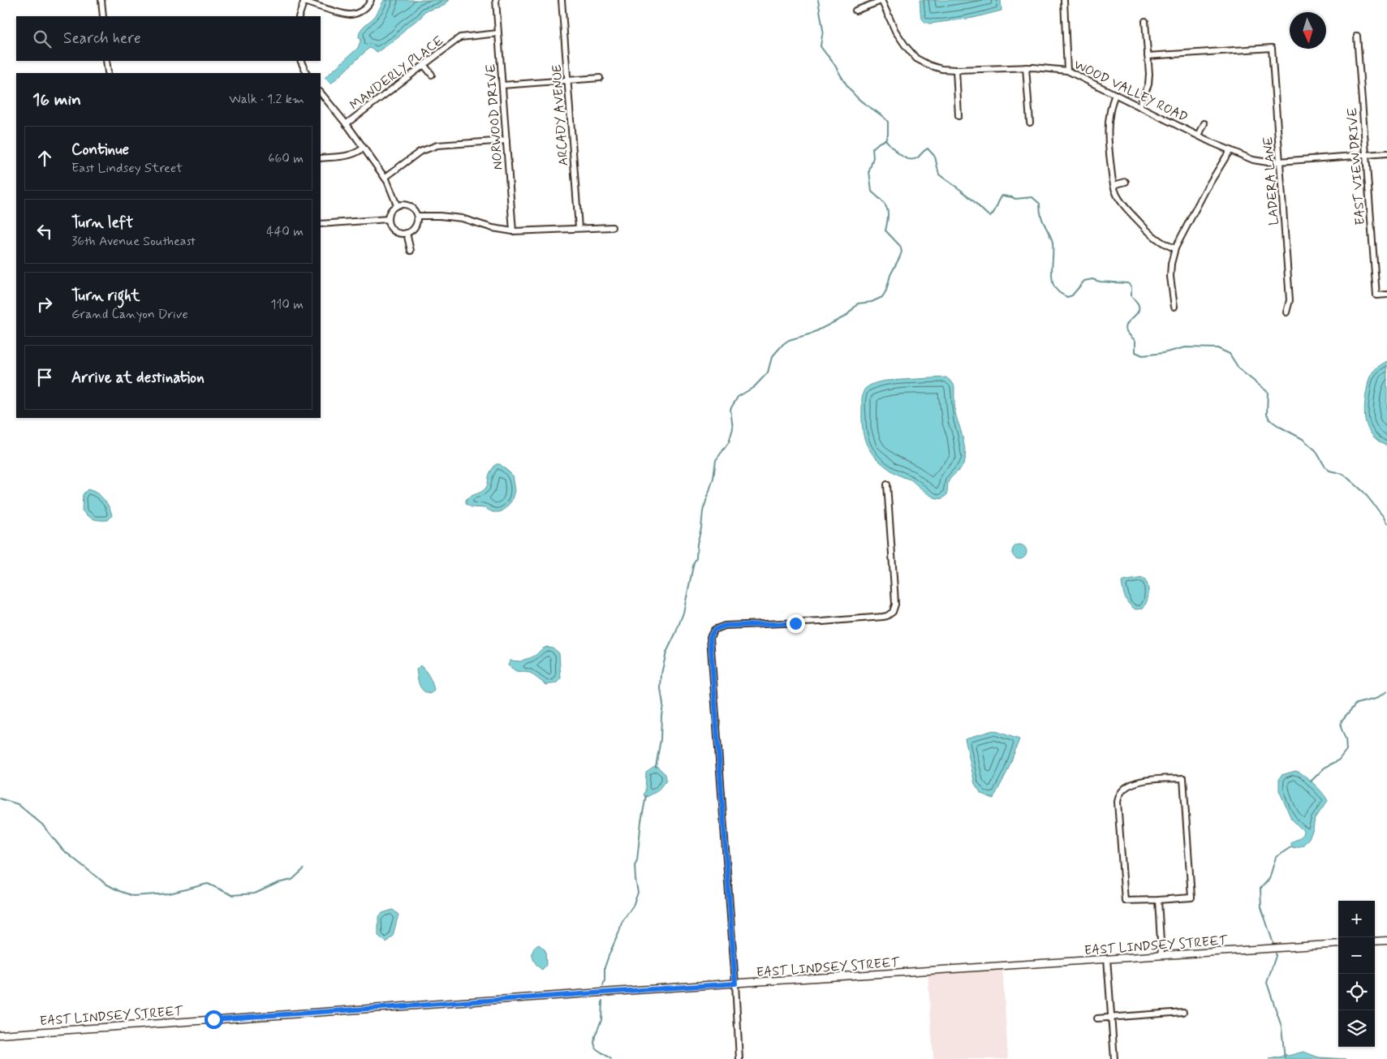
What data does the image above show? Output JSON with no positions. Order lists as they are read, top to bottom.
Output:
{
  "streets": {
    "street": [
      "MANDERLY PLACE",
      "WOOD VALLEY ROAD",
      "ARCADY AVENUE",
      "NORWOOD DRIVE",
      "EAST VIEW DRIVE",
      "LADERA LANE",
      "EAST LINDSEY STREET"
    ]
  },
  "crossings": [
    ["MANDERLY PLACE", "NORWOOD DRIVE"],
    ["WOOD VALLEY ROAD", "EAST VIEW DRIVE"],
    ["WOOD VALLEY ROAD", "LADERA LANE"]
  ],
  "north": "bottom",
  "page": {
    "search": "Search here",
    "heading": ["16 min", "Walk · 1.2 km"],
    "list": [
      ["Continue", "East Lindsey Street", "660 m"],
      ["Turn left", "36th Avenue Southeast", "440 m"],
      ["Turn right", "Grand Canyon Drive", "110 m"],
      "Arrive at destination"
    ],
    "map_buttons": ["+", "−"]
  }
}
